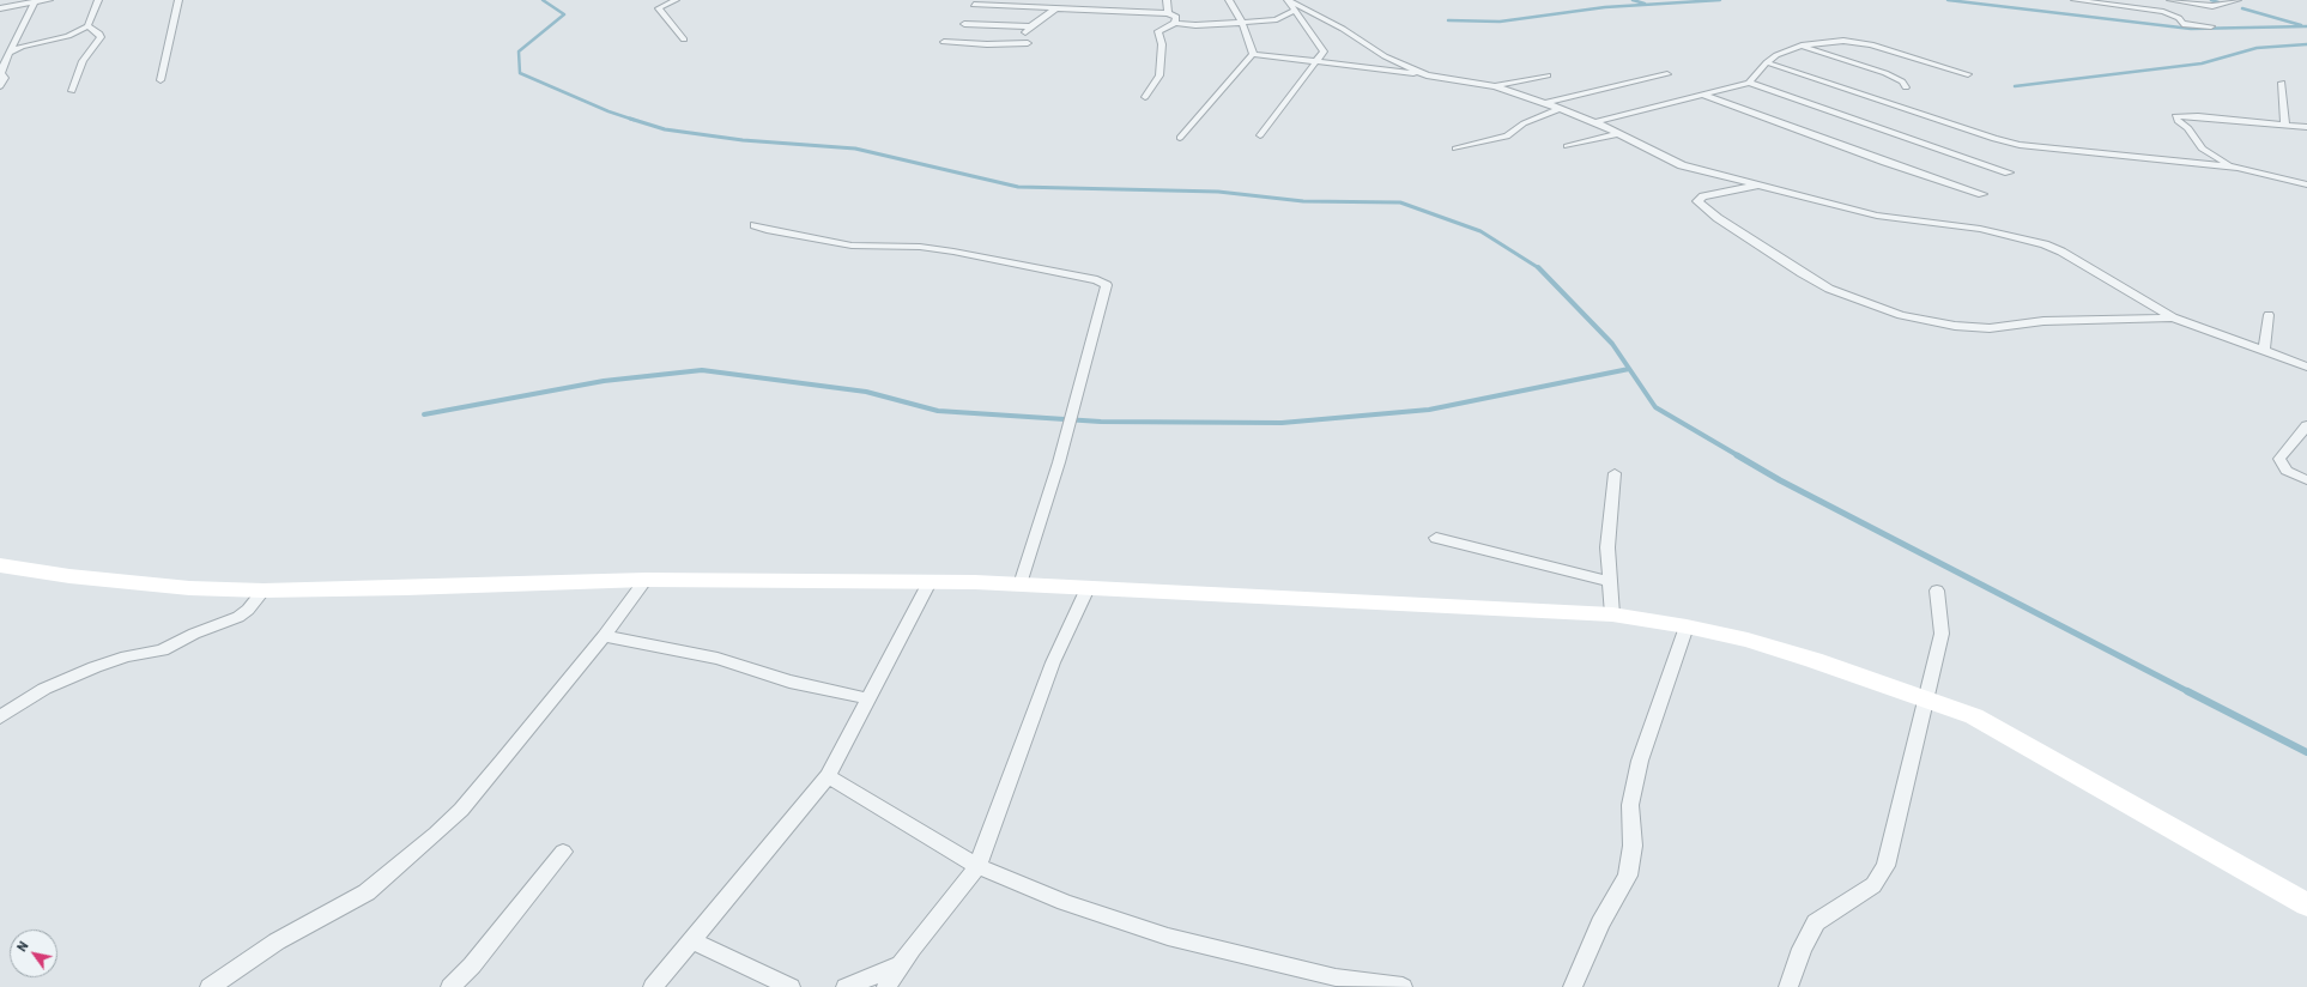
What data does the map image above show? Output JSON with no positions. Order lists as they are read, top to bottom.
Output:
{
  "north": "top left"
}
